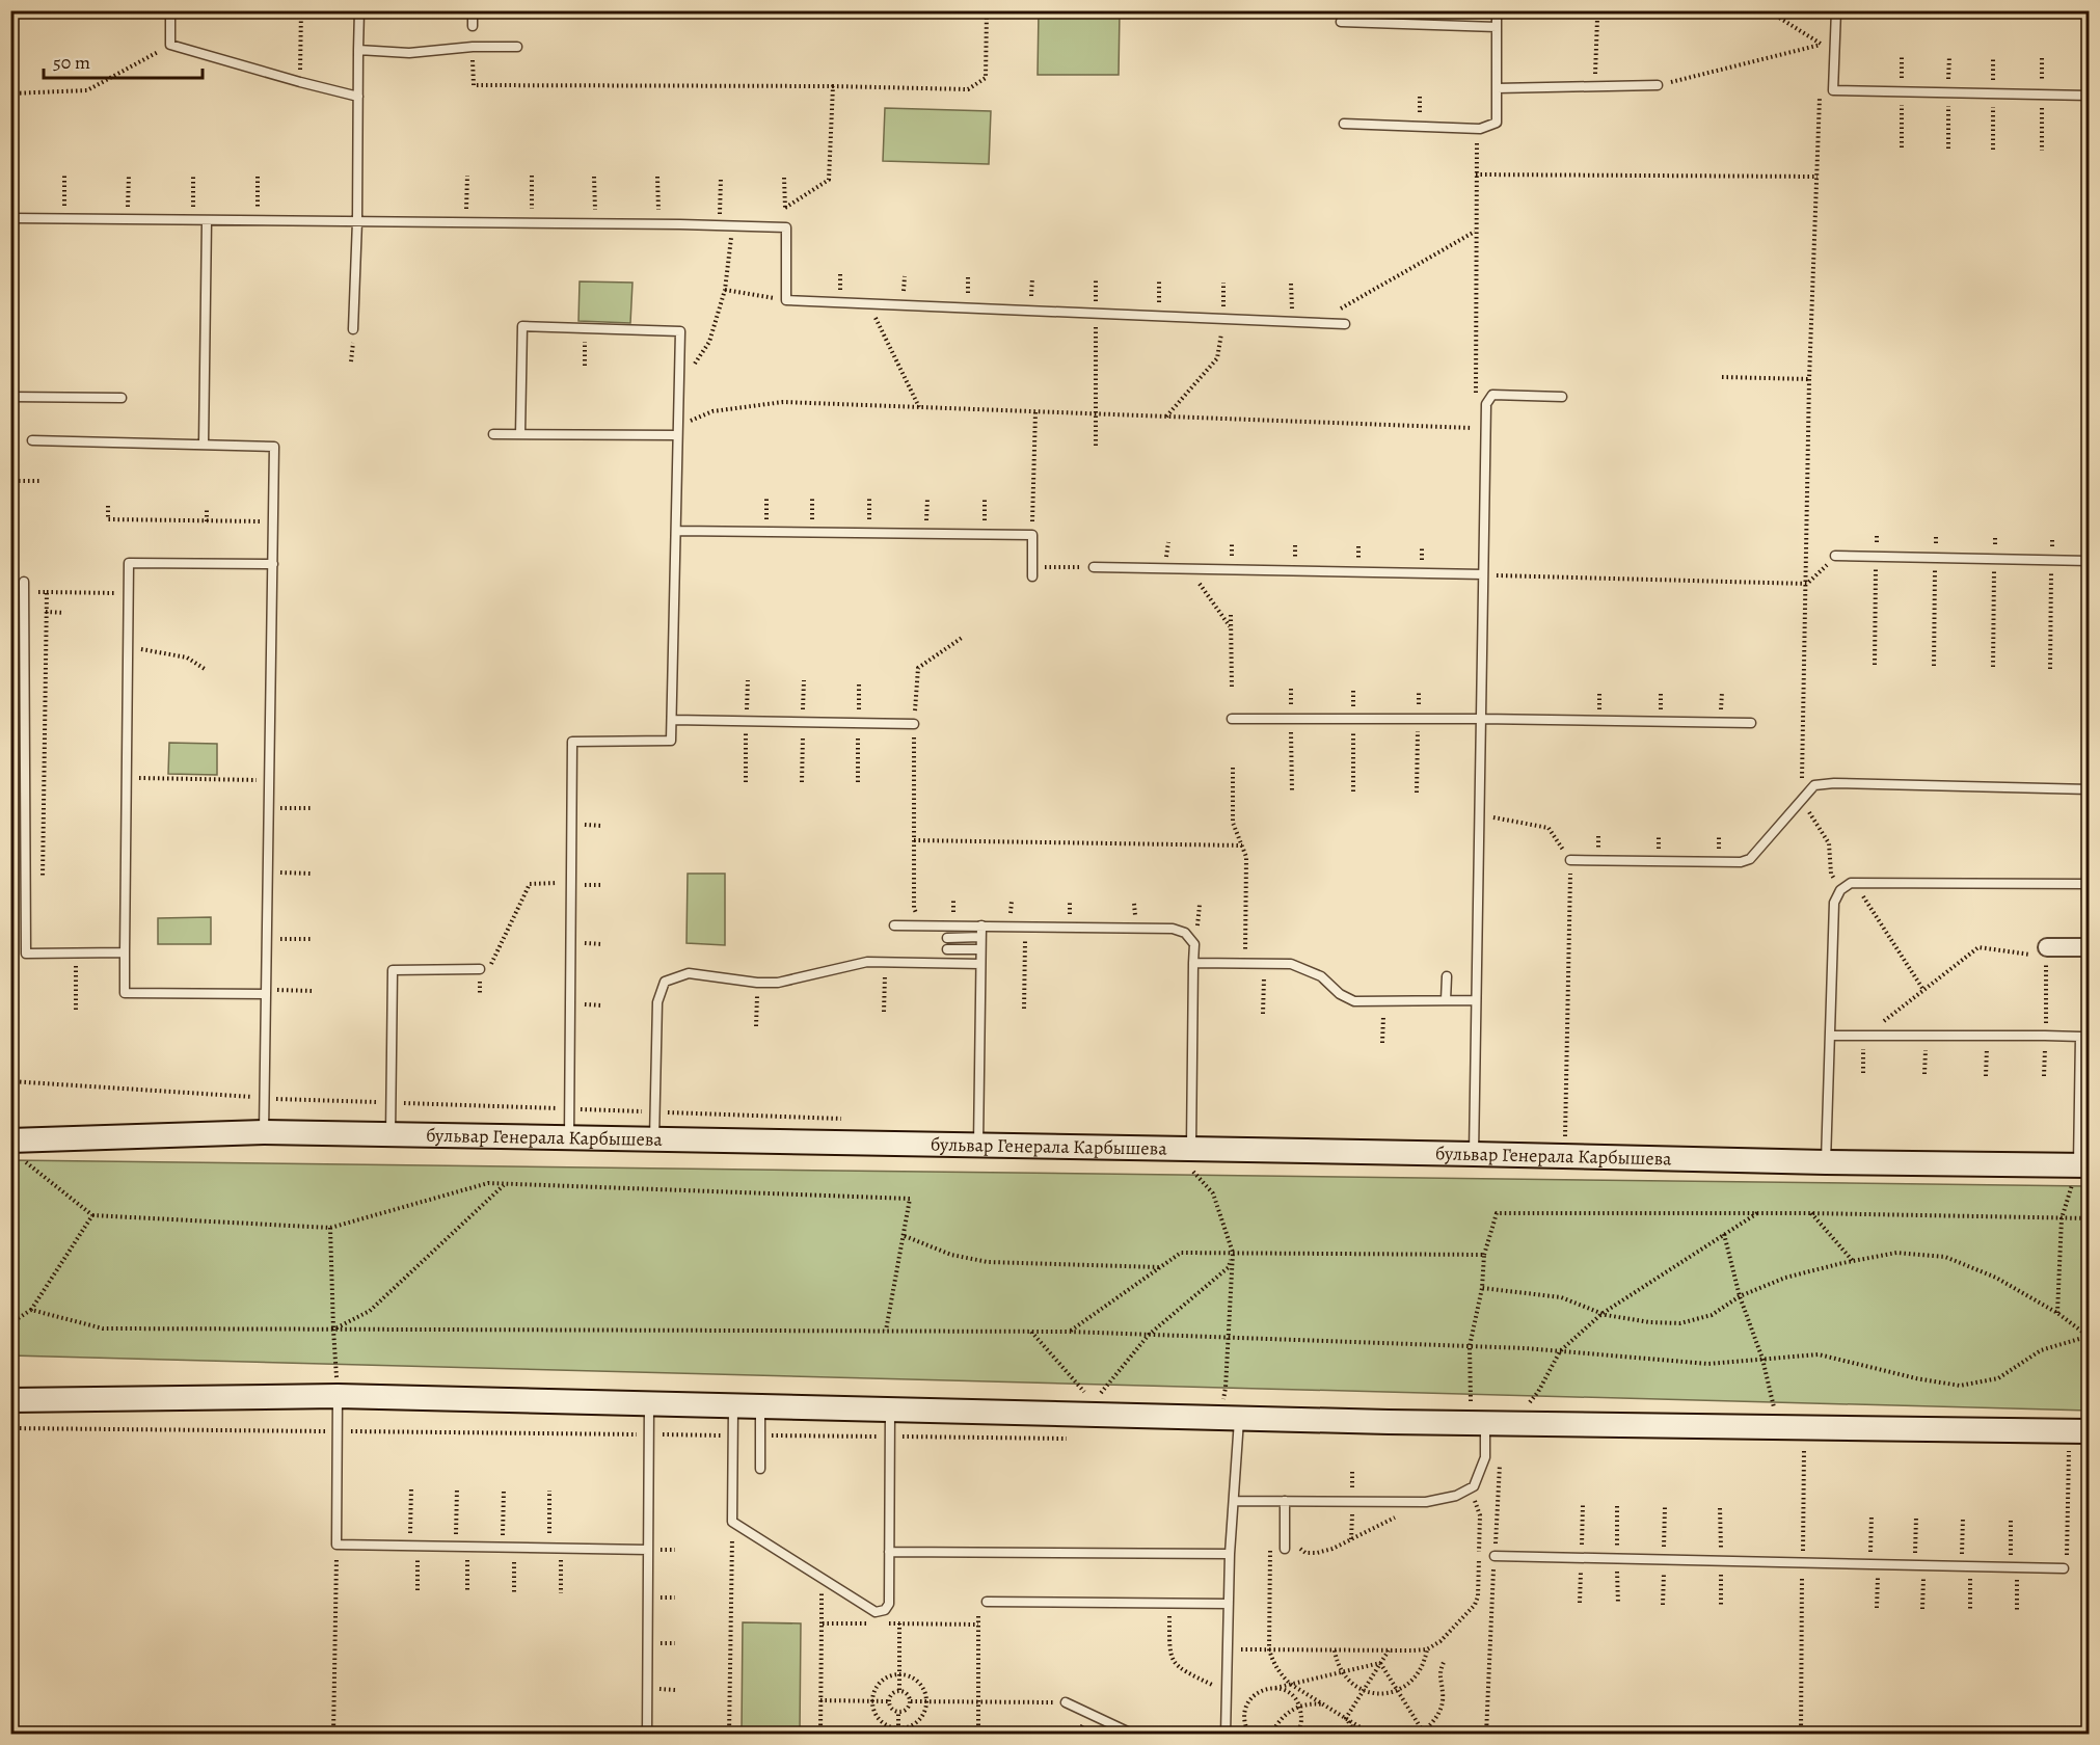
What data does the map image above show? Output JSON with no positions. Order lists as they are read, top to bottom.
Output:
{
  "streets": {
    "street": ["бульвар Генерала Карбышева"]
  },
  "scale_bar": "50 m"
}
